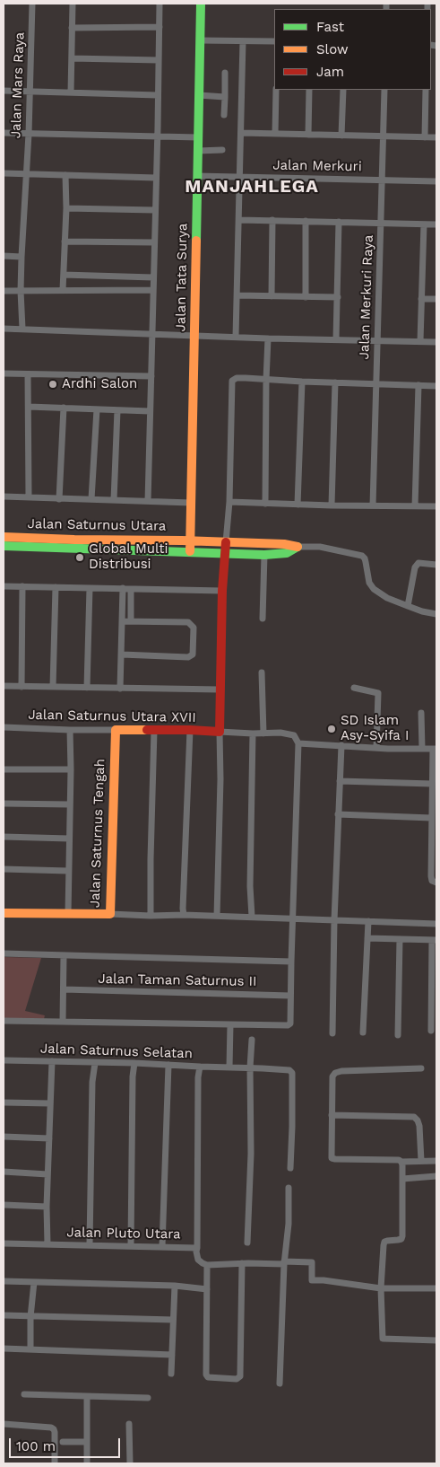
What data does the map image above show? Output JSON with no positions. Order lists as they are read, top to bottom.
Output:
{
  "streets": {
    "street": [
      "Jalan Mars Raya",
      "Jalan Merkuri",
      "Jalan Tata Surya",
      "Jalan Merkuri Raya",
      "Jalan Saturnus Utara",
      "Jalan Saturnus Utara XVII",
      "Jalan Saturnus Tengah",
      "Jalan Taman Saturnus II",
      "Jalan Saturnus Selatan",
      "Jalan Pluto Utara"
    ]
  },
  "crossings": [
    ["Jalan Merkuri", "Jalan Tata Surya"],
    ["Jalan Merkuri", "Jalan Merkuri Raya"],
    ["Jalan Tata Surya", "Jalan Saturnus Utara"],
    ["Jalan Saturnus Utara XVII", "Jalan Saturnus Tengah"]
  ],
  "districts": ["MANJAHLEGA"],
  "places": ["Ardhi Salon", "Global Multi Distribusi", "SD Islam Asy-Syifa I"],
  "legend": ["Fast", "Slow", "Jam"],
  "scale_bar": "100 m"
}
